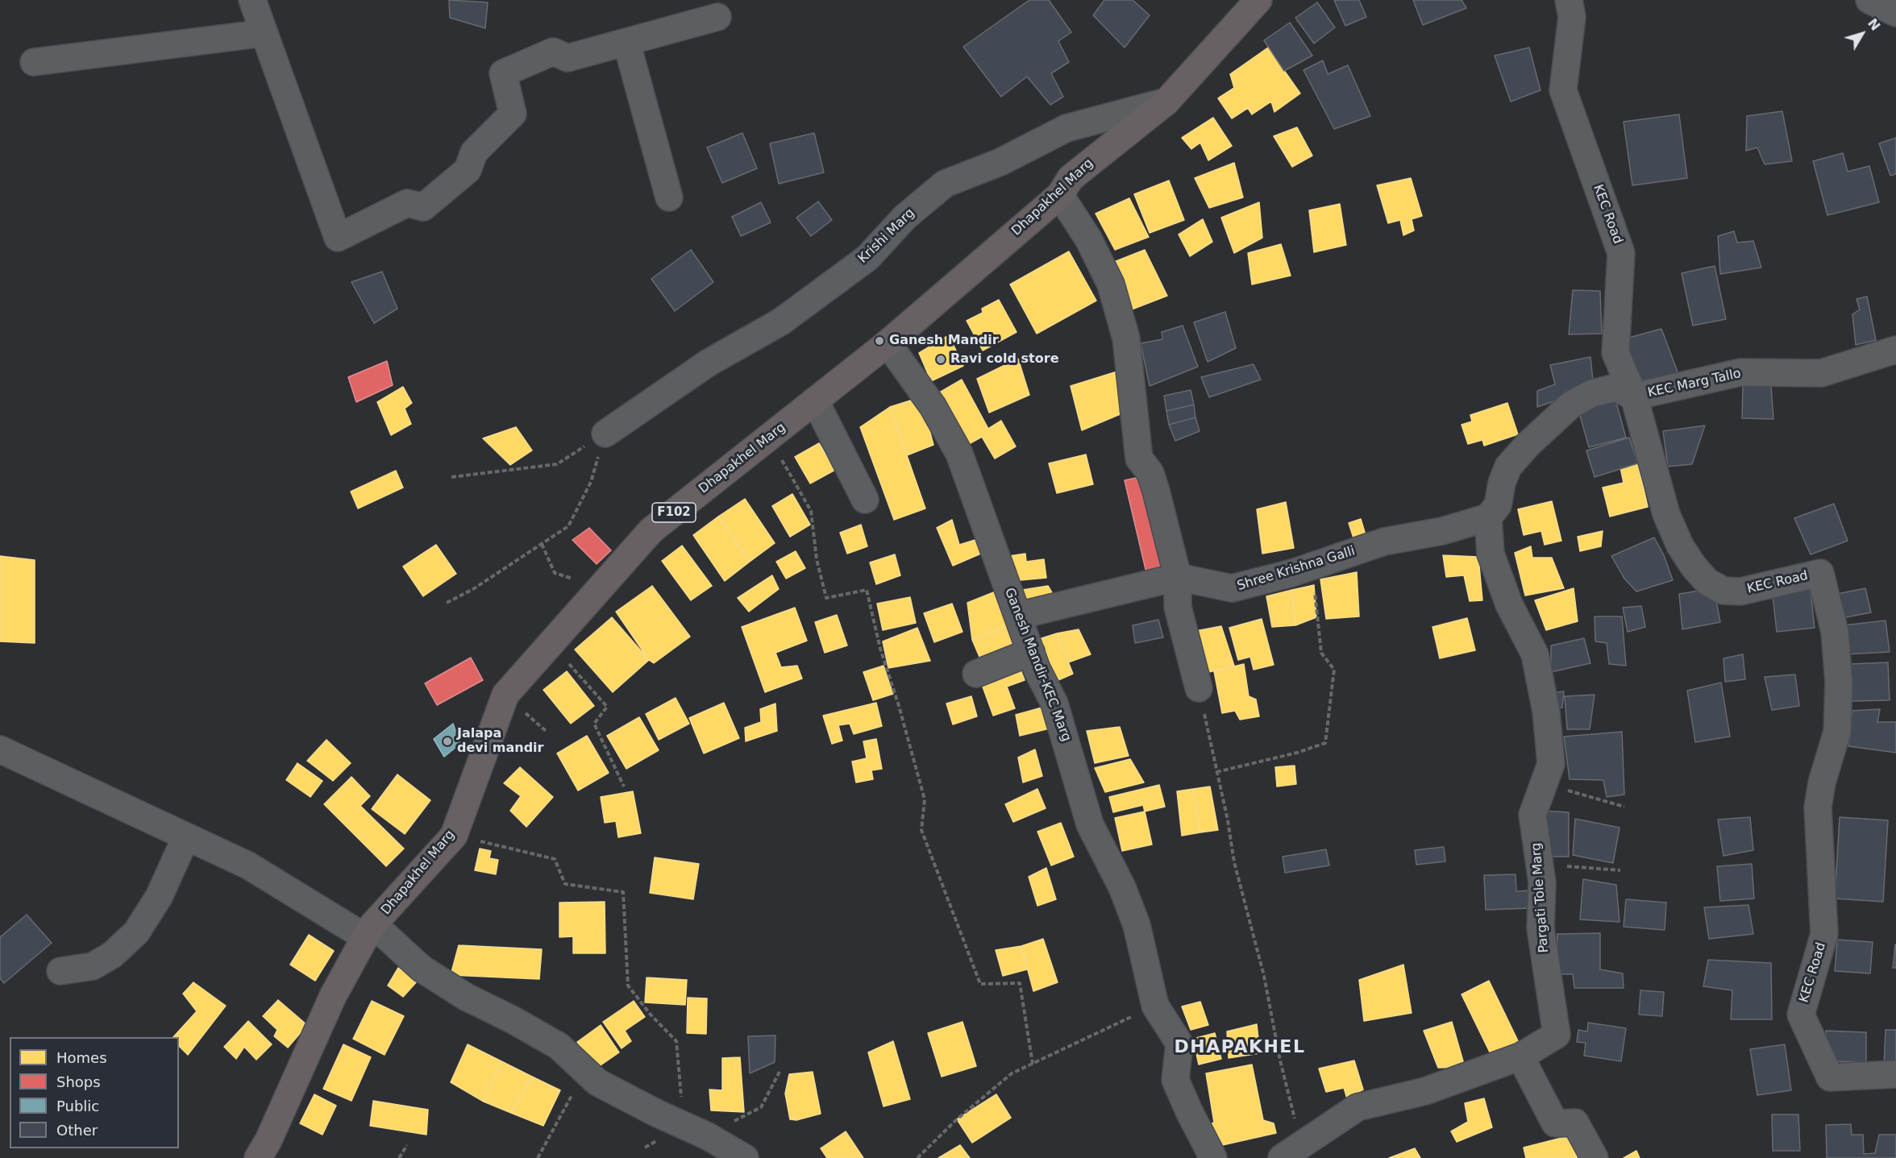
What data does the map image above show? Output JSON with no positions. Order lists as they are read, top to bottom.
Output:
{
  "streets": {
    "main road": ["Dhapakhel Marg", "F102"],
    "street": [
      "KEC Road",
      "Krishi Marg",
      "KEC Marg Tallo",
      "Shree Krishna Galli",
      "Ganesh Mandir-KEC Marg",
      "Pargati Tole Marg"
    ]
  },
  "crossings": [
    ["Dhapakhel Marg", "Krishi Marg"],
    ["Dhapakhel Marg", "Ganesh Mandir-KEC Marg"],
    ["KEC Road", "KEC Marg Tallo"],
    ["Shree Krishna Galli", "Ganesh Mandir-KEC Marg"],
    ["Shree Krishna Galli", "Pargati Tole Marg"]
  ],
  "districts": ["DHAPAKHEL"],
  "places": ["Ganesh Mandir", "Ravi cold store", "Jalapa devi mandir"],
  "legend": [
    "Homes",
    "Shops",
    "Public",
    "Other"
  ],
  "north": "top right"
}
